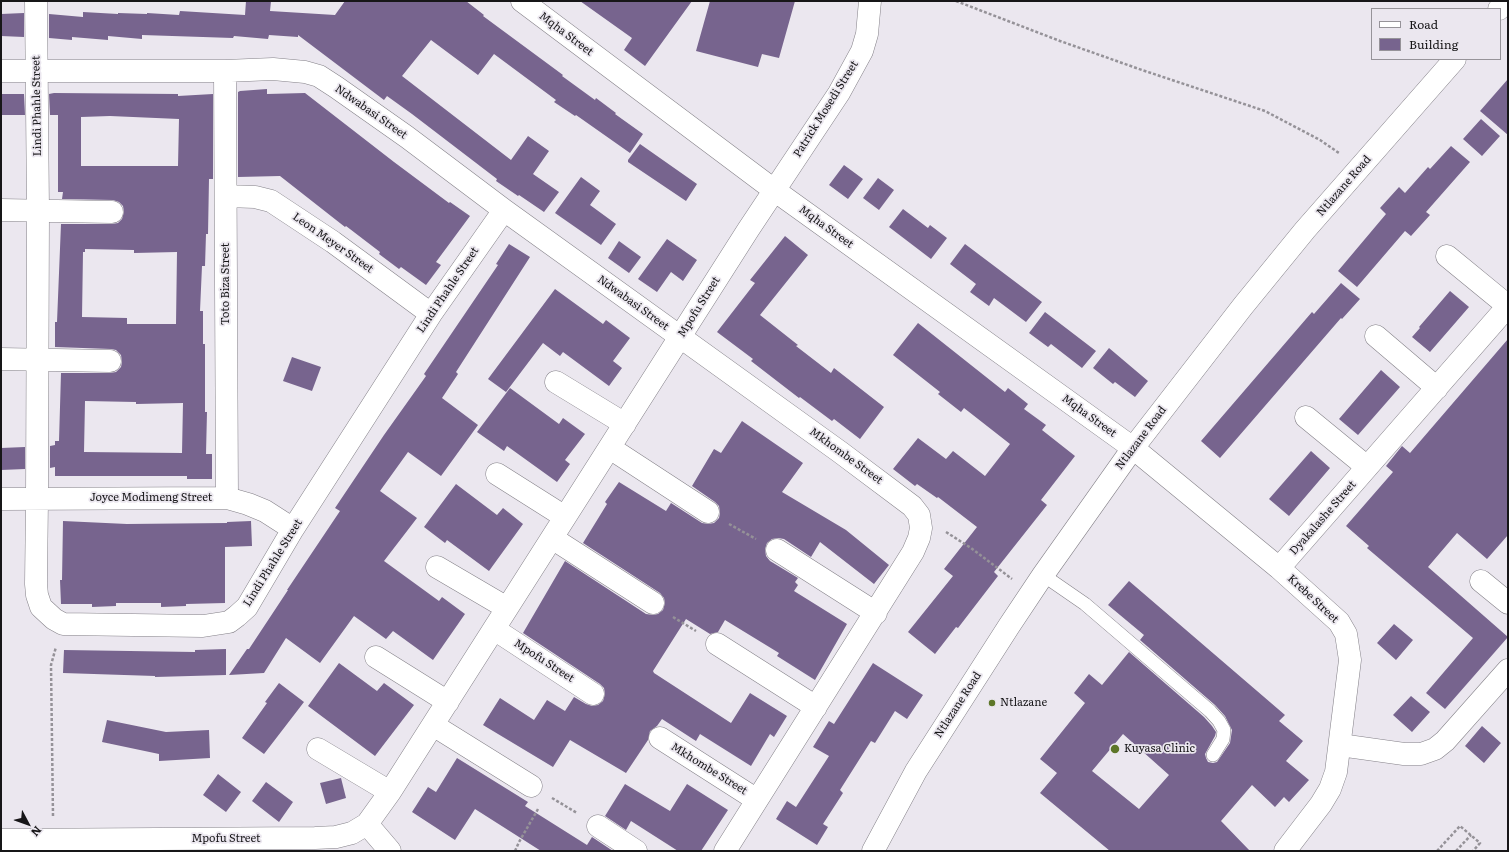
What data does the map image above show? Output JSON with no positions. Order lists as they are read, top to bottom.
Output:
{
  "streets": {
    "street": [
      "Mqha Street",
      "Lindi Phahle Street",
      "Patrick Mosedi Street",
      "Ndwabasi Street",
      "Ntlazane Road",
      "Leon Meyer Street",
      "Toto Biza Street",
      "Mpofu Street",
      "Mkhombe Street",
      "Joyce Modimeng Street",
      "Dyakalashe Street",
      "Krebe Street"
    ]
  },
  "crossings": [
    ["Mqha Street", "Patrick Mosedi Street"],
    ["Mqha Street", "Ntlazane Road"],
    ["Mqha Street", "Mpofu Street"],
    ["Mqha Street", "Krebe Street"],
    ["Lindi Phahle Street", "Ndwabasi Street"],
    ["Lindi Phahle Street", "Leon Meyer Street"],
    ["Lindi Phahle Street", "Joyce Modimeng Street"],
    ["Patrick Mosedi Street", "Mpofu Street"],
    ["Ndwabasi Street", "Toto Biza Street"],
    ["Ndwabasi Street", "Mpofu Street"],
    ["Ndwabasi Street", "Mkhombe Street"],
    ["Ntlazane Road", "Krebe Street"],
    ["Leon Meyer Street", "Toto Biza Street"],
    ["Toto Biza Street", "Joyce Modimeng Street"],
    ["Mpofu Street", "Mkhombe Street"],
    ["Dyakalashe Street", "Krebe Street"]
  ],
  "places": ["Ntlazane", "Kuyasa Clinic"],
  "legend": ["Road", "Building"],
  "north": "bottom right"
}
